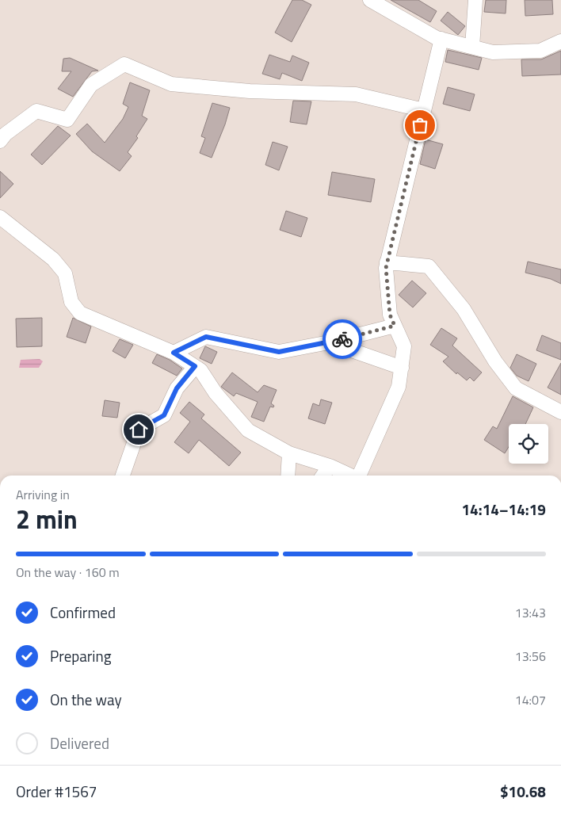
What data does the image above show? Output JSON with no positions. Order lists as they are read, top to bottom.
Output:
{
  "page": {
    "heading": ["2 min", "Arriving in", "14:14–14:19"],
    "panel": ["Order #1567", "$10.68"],
    "bar": "On the way · 160 m",
    "list": [
      ["Confirmed", "13:43"],
      ["Preparing", "13:56"],
      ["On the way", "14:07"],
      "Delivered"
    ]
  }
}
